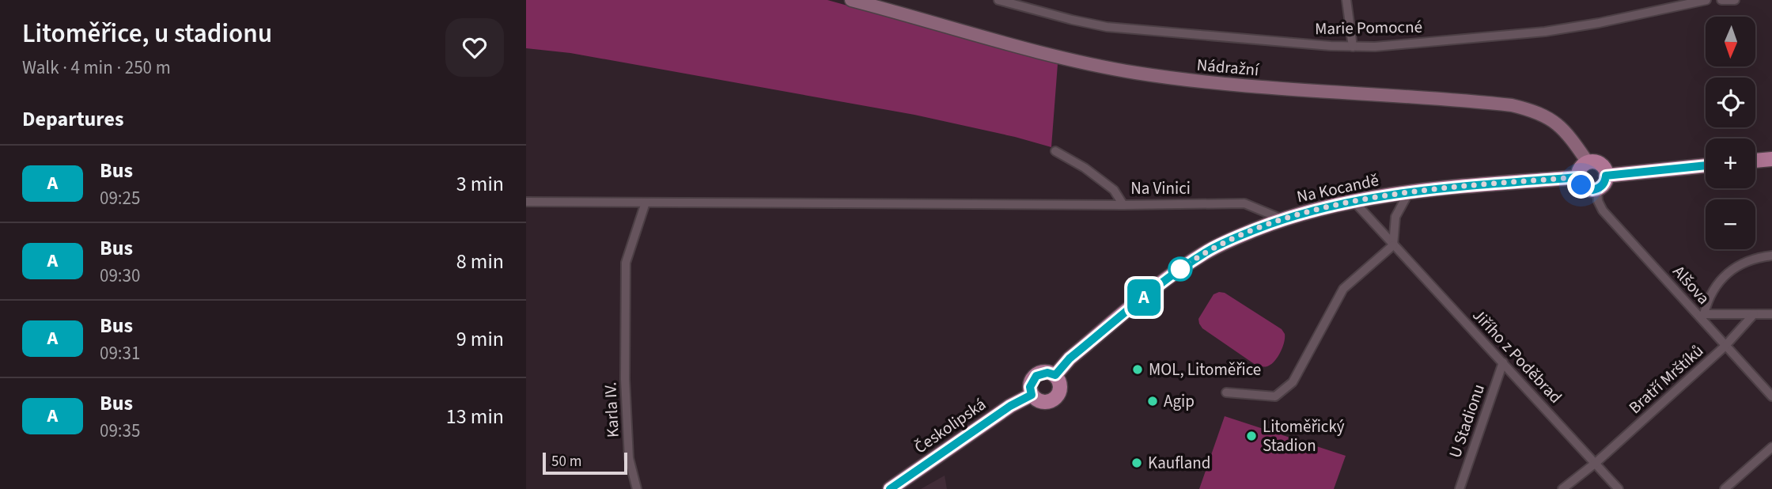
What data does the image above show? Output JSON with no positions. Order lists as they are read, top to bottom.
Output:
{
  "streets": {
    "main road": ["Nádražní", "Na Kocandě", "Českolipská"],
    "street": [
      "Marie Pomocné",
      "Na Vinici",
      "Alšova",
      "Jiřího z Poděbrad",
      "Bratří Mrštíků",
      "Karla IV.",
      "U Stadionu"
    ]
  },
  "crossings": [
    ["Nádražní", "Na Kocandě"],
    ["Nádražní", "Alšova"],
    ["Na Vinici", "Na Kocandě"],
    ["Na Kocandě", "Alšova"],
    ["Na Kocandě", "Jiřího z Poděbrad"],
    ["Na Kocandě", "Českolipská"],
    ["Alšova", "Bratří Mrštíků"],
    ["Jiřího z Poděbrad", "Bratří Mrštíků"],
    ["Jiřího z Poděbrad", "U Stadionu"]
  ],
  "places": [
    "MOL, Litoměřice",
    "Agip",
    "Litoměřický Stadion",
    "Kaufland"
  ],
  "lines": ["bus line A"],
  "scale_bar": "50 m",
  "north": "bottom",
  "page": {
    "heading": [
      ["Litoměřice, u stadionu", "Walk · 4 min · 250 m"],
      "Departures"
    ],
    "on_map": "A",
    "map_buttons": ["+", "−"],
    "list": [
      {
        "mark": "A",
        "name": "Bus",
        "note": "09:25",
        "value": "3 min"
      },
      {
        "mark": "A",
        "name": "Bus",
        "note": "09:30",
        "value": "8 min"
      },
      {
        "mark": "A",
        "name": "Bus",
        "note": "09:31",
        "value": "9 min"
      },
      {
        "mark": "A",
        "name": "Bus",
        "note": "09:35",
        "value": "13 min"
      }
    ],
    "scale": "50 m"
  }
}
